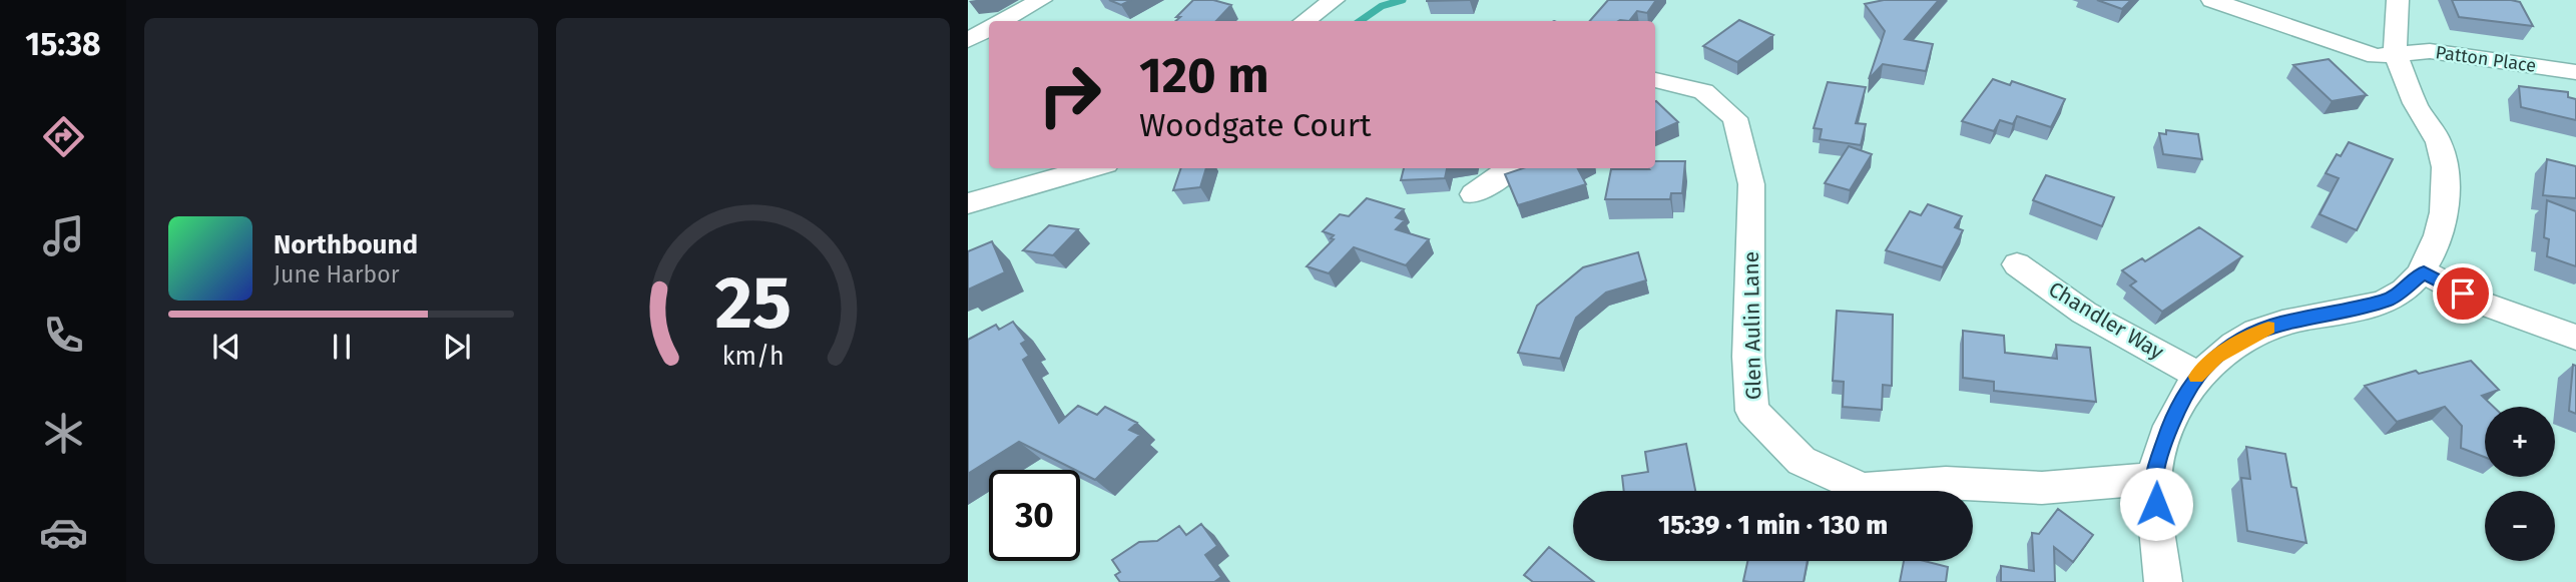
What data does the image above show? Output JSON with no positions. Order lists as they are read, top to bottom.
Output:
{
  "streets": {
    "street": ["Patton Place", "Chandler Way", "Glen Aulin Lane"]
  },
  "page": {
    "tabs": "15:38",
    "turn": ["120 m", "Woodgate Court"],
    "song": ["Northbound", "June Harbor"],
    "map_buttons": ["+", "−"],
    "limit": "30",
    "trip": "15:39 · 1 min · 130 m",
    "gauge": ["25", "km/h"]
  }
}
